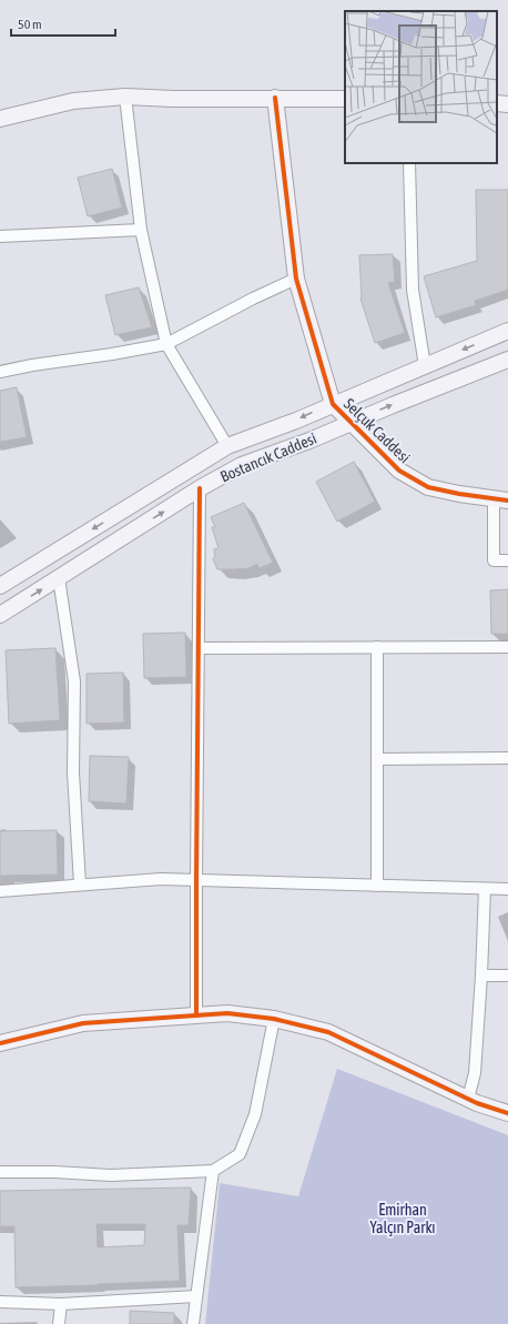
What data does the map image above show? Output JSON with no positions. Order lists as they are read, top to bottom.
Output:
{
  "streets": {
    "street": ["Selçuk Caddesi", "Bostancık Caddesi"]
  },
  "crossings": [
    ["Selçuk Caddesi", "Bostancık Caddesi"]
  ],
  "parks": ["Emirhan Yalçın Parkı"],
  "scale_bar": "50 m"
}
